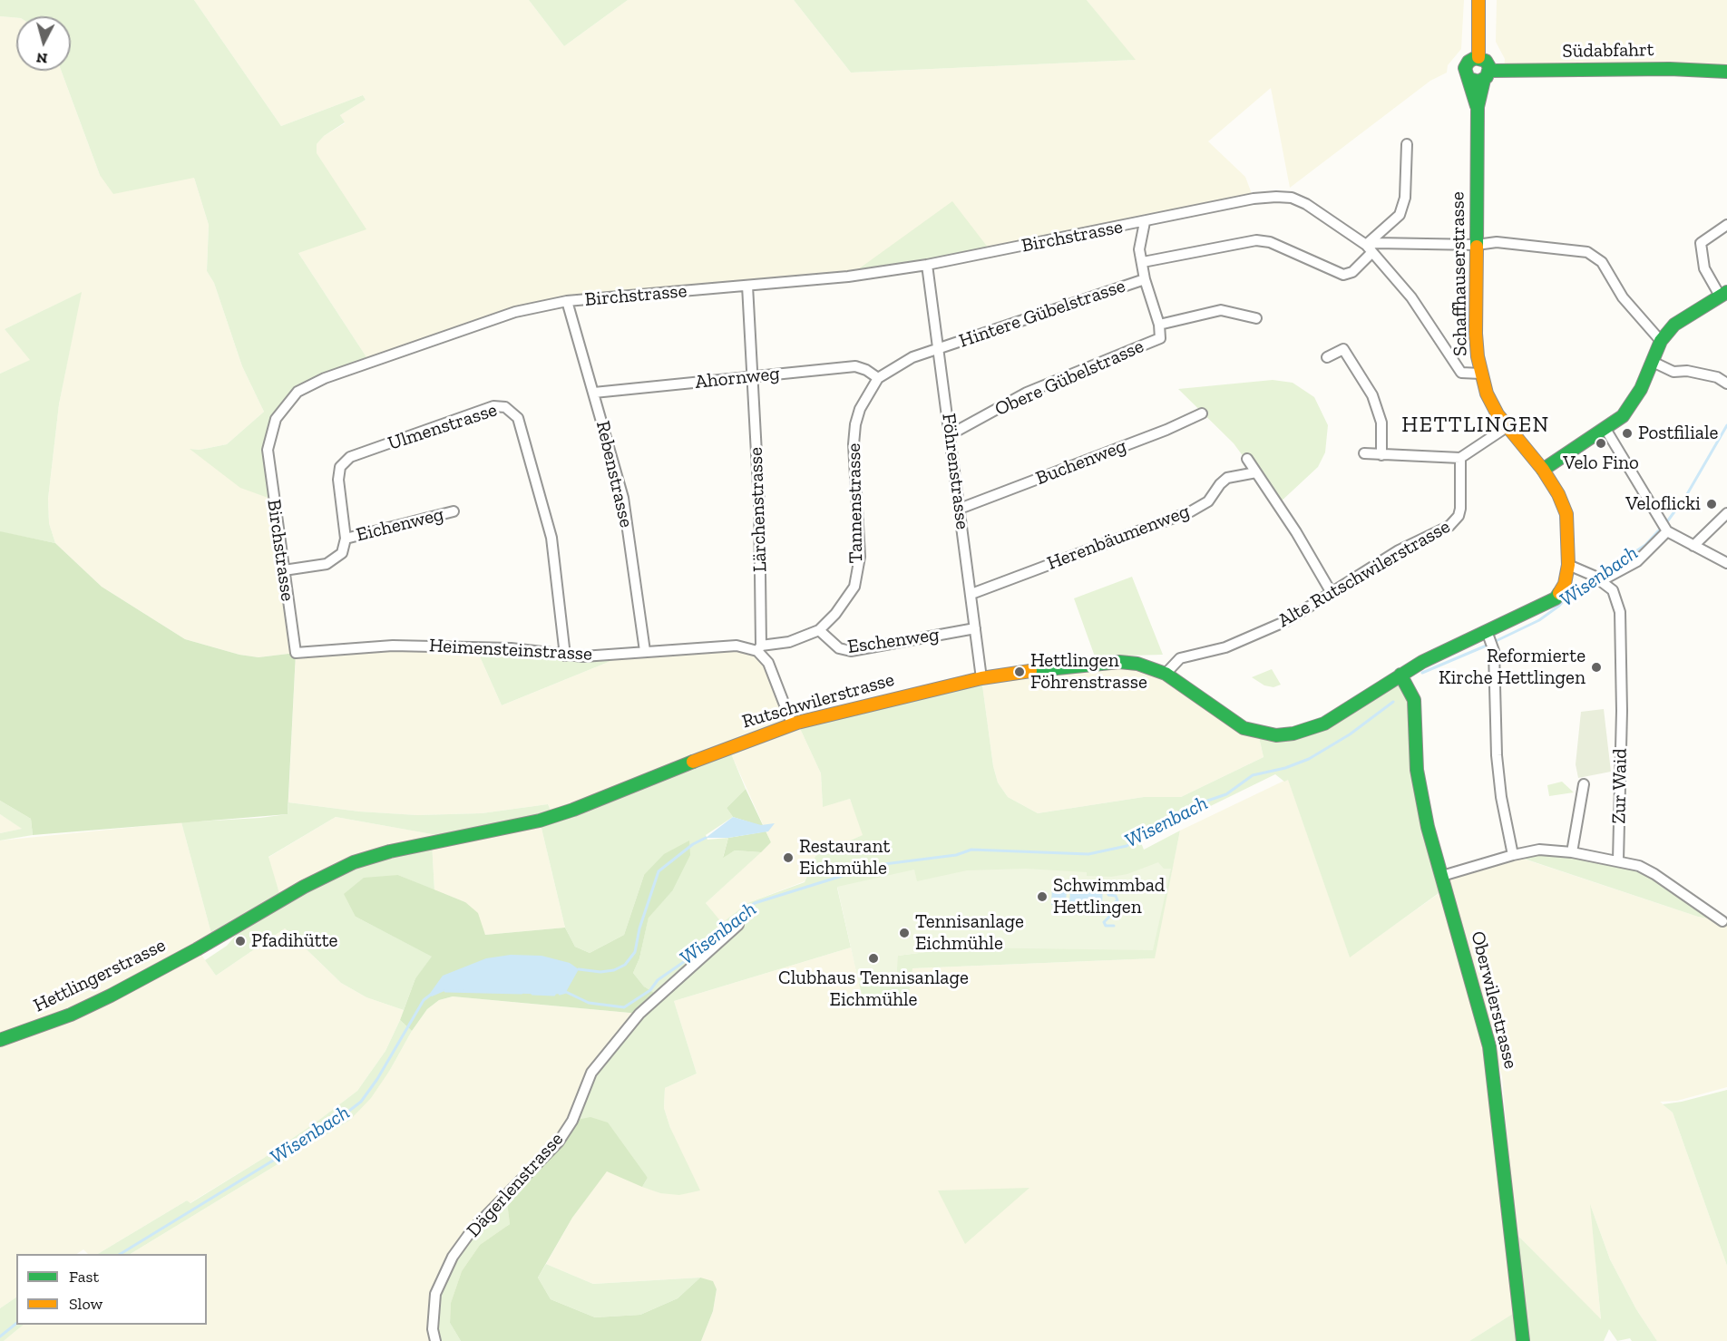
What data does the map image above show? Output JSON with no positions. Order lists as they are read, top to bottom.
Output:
{
  "streets": {
    "street": [
      "Südabfahrt",
      "Birchstrasse",
      "Schaffhauserstrasse",
      "Hintere Gübelstrasse",
      "Ahornweg",
      "Obere Gübelstrasse",
      "Ulmenstrasse",
      "Buchenweg",
      "Föhrenstrasse",
      "Rebenstrasse",
      "Tannenstrasse",
      "Lärchenstrasse",
      "Eichenweg",
      "Herenbäumenweg",
      "Alte Rutschwilerstrasse",
      "Eschenweg",
      "Heimensteinstrasse",
      "Rutschwilerstrasse",
      "Zur Waid",
      "Hettlingerstrasse",
      "Oberwilerstrasse",
      "Dägerlenstrasse"
    ]
  },
  "crossings": [
    ["Südabfahrt", "Schaffhauserstrasse"],
    ["Birchstrasse", "Schaffhauserstrasse"],
    ["Birchstrasse", "Föhrenstrasse"],
    ["Birchstrasse", "Rebenstrasse"],
    ["Birchstrasse", "Lärchenstrasse"],
    ["Birchstrasse", "Heimensteinstrasse"],
    ["Schaffhauserstrasse", "Rutschwilerstrasse"],
    ["Schaffhauserstrasse", "Oberwilerstrasse"],
    ["Hintere Gübelstrasse", "Föhrenstrasse"],
    ["Hintere Gübelstrasse", "Tannenstrasse"],
    ["Ahornweg", "Rebenstrasse"],
    ["Ahornweg", "Tannenstrasse"],
    ["Ahornweg", "Lärchenstrasse"],
    ["Obere Gübelstrasse", "Föhrenstrasse"],
    ["Ulmenstrasse", "Eichenweg"],
    ["Ulmenstrasse", "Heimensteinstrasse"],
    ["Buchenweg", "Föhrenstrasse"],
    ["Föhrenstrasse", "Tannenstrasse"],
    ["Föhrenstrasse", "Herenbäumenweg"],
    ["Föhrenstrasse", "Eschenweg"],
    ["Föhrenstrasse", "Rutschwilerstrasse"],
    ["Rebenstrasse", "Heimensteinstrasse"],
    ["Tannenstrasse", "Lärchenstrasse"],
    ["Tannenstrasse", "Eschenweg"],
    ["Tannenstrasse", "Heimensteinstrasse"],
    ["Lärchenstrasse", "Heimensteinstrasse"],
    ["Alte Rutschwilerstrasse", "Rutschwilerstrasse"],
    ["Rutschwilerstrasse", "Hettlingerstrasse"],
    ["Rutschwilerstrasse", "Oberwilerstrasse"]
  ],
  "districts": ["HETTLINGEN"],
  "water": ["Wisenbach"],
  "places": [
    "Postfiliale",
    "Velo Fino",
    "Veloflicki",
    "Reformierte Kirche Hettlingen",
    "Hettlingen Föhrenstrasse",
    "Restaurant Eichmühle",
    "Schwimmbad Hettlingen",
    "Tennisanlage Eichmühle",
    "Pfadihütte",
    "Clubhaus Tennisanlage Eichmühle"
  ],
  "legend": ["Fast", "Slow"],
  "north": "bottom"
}
